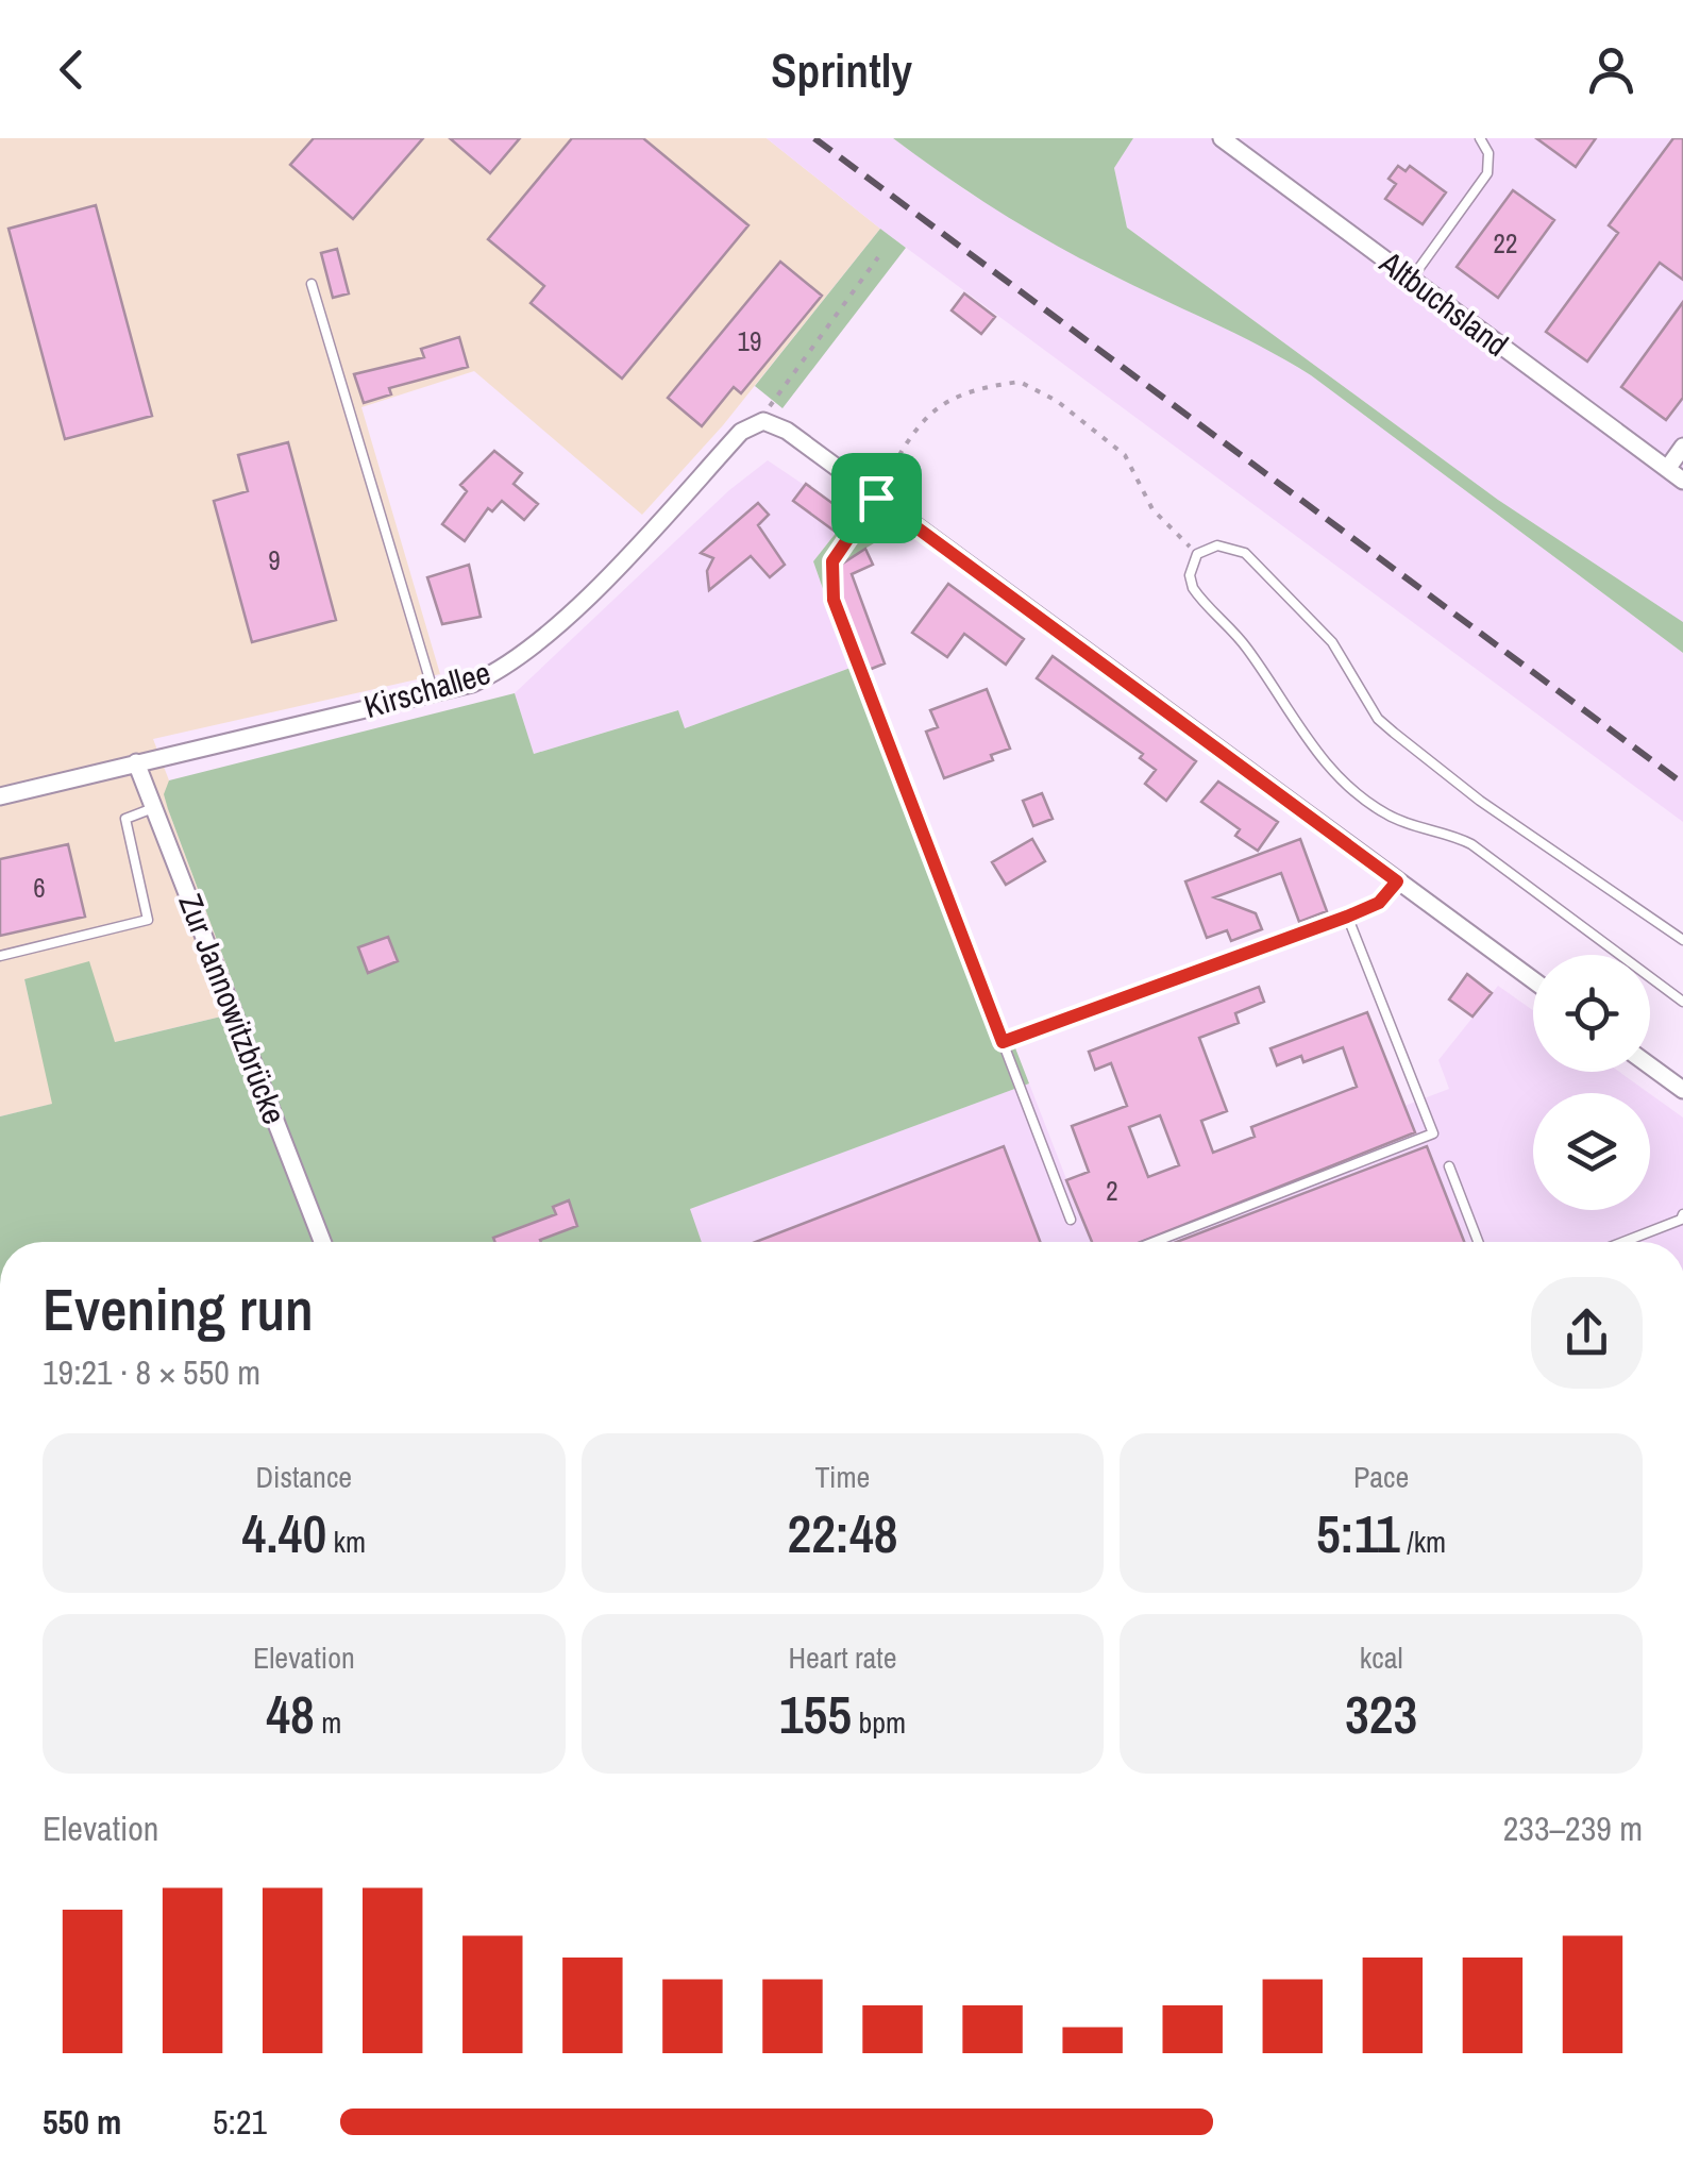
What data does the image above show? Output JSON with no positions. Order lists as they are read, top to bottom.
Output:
{
  "streets": {
    "street": ["Altbuchsland", "Kirschallee", "Zur Jannowitzbrücke"]
  },
  "crossings": [
    ["Kirschallee", "Zur Jannowitzbrücke"]
  ],
  "house_numbers": [
    "22",
    "19",
    "9",
    "6",
    "2"
  ],
  "page": {
    "header": "Sprintly",
    "heading": ["Evening run", "19:21 · 8 × 550 m"],
    "stats": [
      ["Distance", "4.40 km"],
      ["Time", "22:48"],
      ["Pace", "5:11 /km"],
      ["Elevation", "48 m"],
      ["Heart rate", "155 bpm"],
      ["kcal", "323"]
    ],
    "chart": ["Elevation", "233–239 m"],
    "list": [
      {
        "name": "550 m",
        "note": "5:21"
      }
    ]
  }
}
